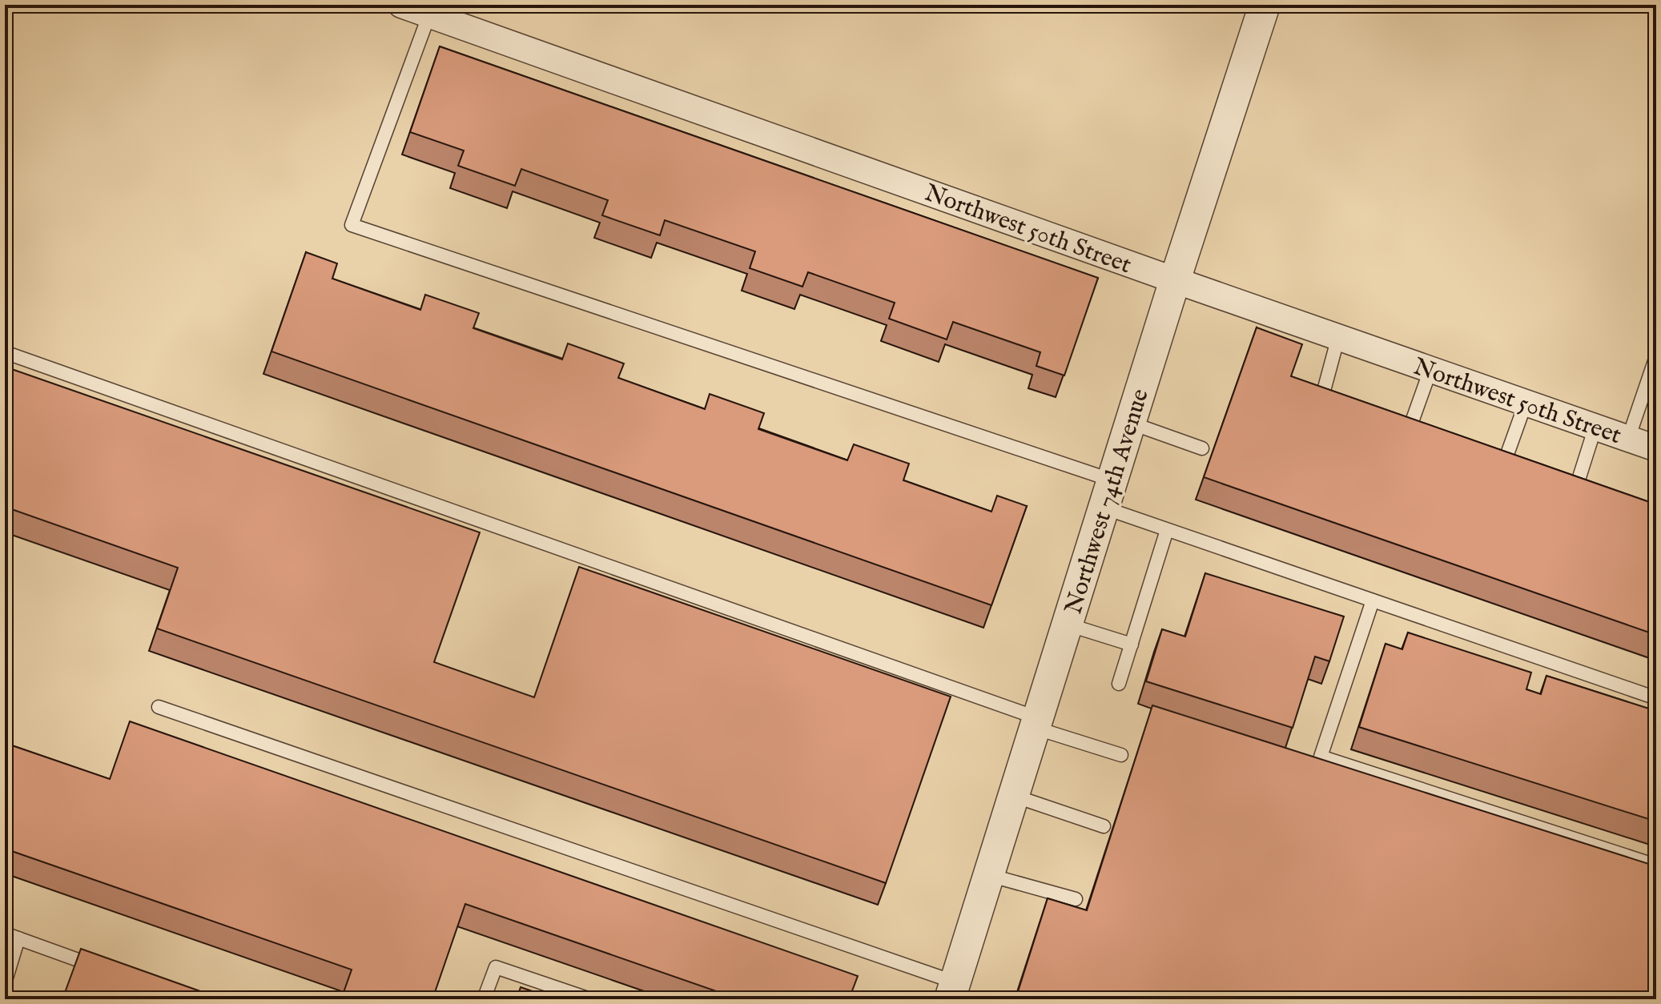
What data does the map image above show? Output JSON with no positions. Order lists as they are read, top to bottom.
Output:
{
  "streets": {
    "street": ["Northwest 50th Street", "Northwest 74th Avenue"]
  },
  "crossings": [
    ["Northwest 50th Street", "Northwest 74th Avenue"]
  ]
}
